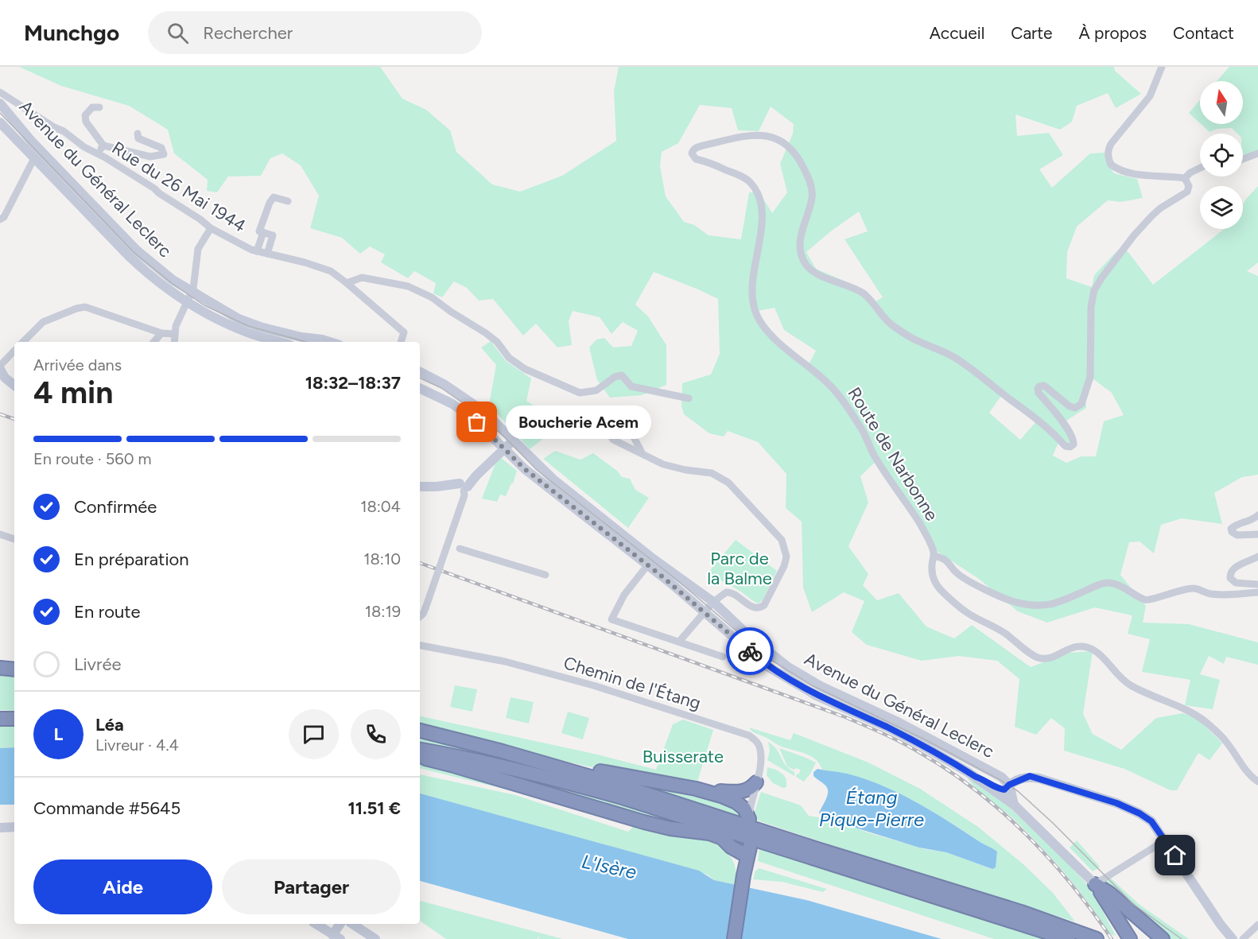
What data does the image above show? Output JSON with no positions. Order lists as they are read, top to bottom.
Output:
{
  "streets": {
    "main road": ["Avenue du Général Leclerc"],
    "street": ["Rue du 26 Mai 1944", "Route de Narbonne", "Chemin de l'Étang"]
  },
  "water": ["Étang Pique-Pierre", "L'Isère"],
  "parks": ["Parc de la Balme", "Buisserate"],
  "places": ["Boucherie Acem"],
  "north": "top",
  "page": {
    "header": "Munchgo",
    "search": "Rechercher",
    "nav": [
      "Accueil",
      "Carte",
      "À propos",
      "Contact"
    ],
    "heading": ["4 min", "Arrivée dans", "18:32–18:37"],
    "panel": [
      "Léa",
      "Livreur · 4.4",
      "Commande #5645",
      "11.51 €"
    ],
    "bubble": "Boucherie Acem",
    "bar": "En route · 560 m",
    "list": [
      ["Confirmée", "18:04"],
      ["En préparation", "18:10"],
      ["En route", "18:19"],
      "Livrée"
    ],
    "round": "L",
    "buttons": ["Aide", "Partager"]
  }
}
